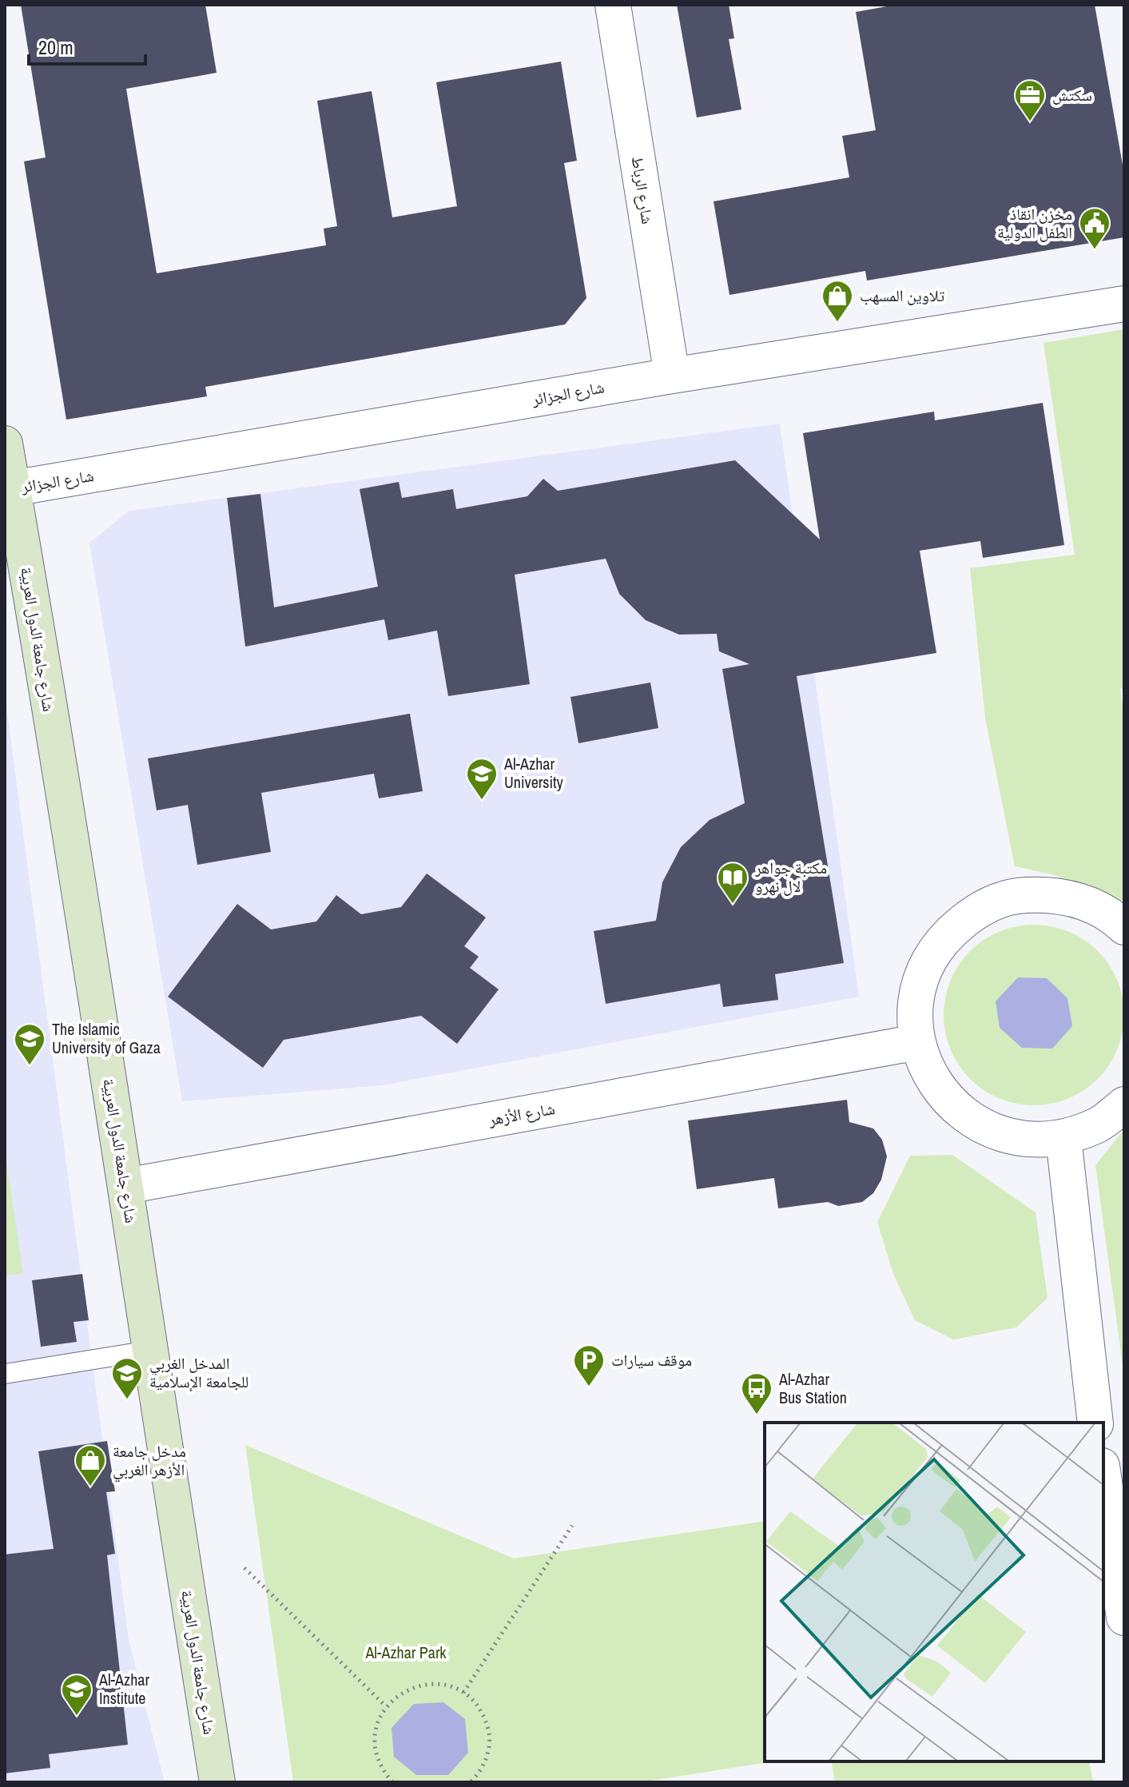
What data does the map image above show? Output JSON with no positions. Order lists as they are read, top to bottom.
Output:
{
  "streets": {
    "main road": ["شارع جامعة الدول العربية"],
    "street": ["شارع الرباط", "شارع الجزائر", "شارع الأزهر"]
  },
  "crossings": [
    ["شارع الرباط", "شارع الجزائر"],
    ["شارع الجزائر", "شارع جامعة الدول العربية"],
    ["شارع جامعة الدول العربية", "شارع الأزهر"]
  ],
  "parks": ["Al-Azhar Park"],
  "places": {
    "office": ["سكتش"],
    "public building": ["مخزن انقاذ الطفل الدولية"],
    "shop": ["تلاوين المسهب", "مدخل جامعة الأزهر الغربي"],
    "school or university": [
      "Al-Azhar University",
      "The Islamic University of Gaza",
      "المدخل الغربي للجامعة الإسلامية",
      "Al-Azhar Institute"
    ],
    "library": ["مكتبة جواهر لال نهرو"],
    "parking": ["موقف سيارات"],
    "bus stop": ["Al-Azhar Bus Station"]
  },
  "scale_bar": "20 m"
}
